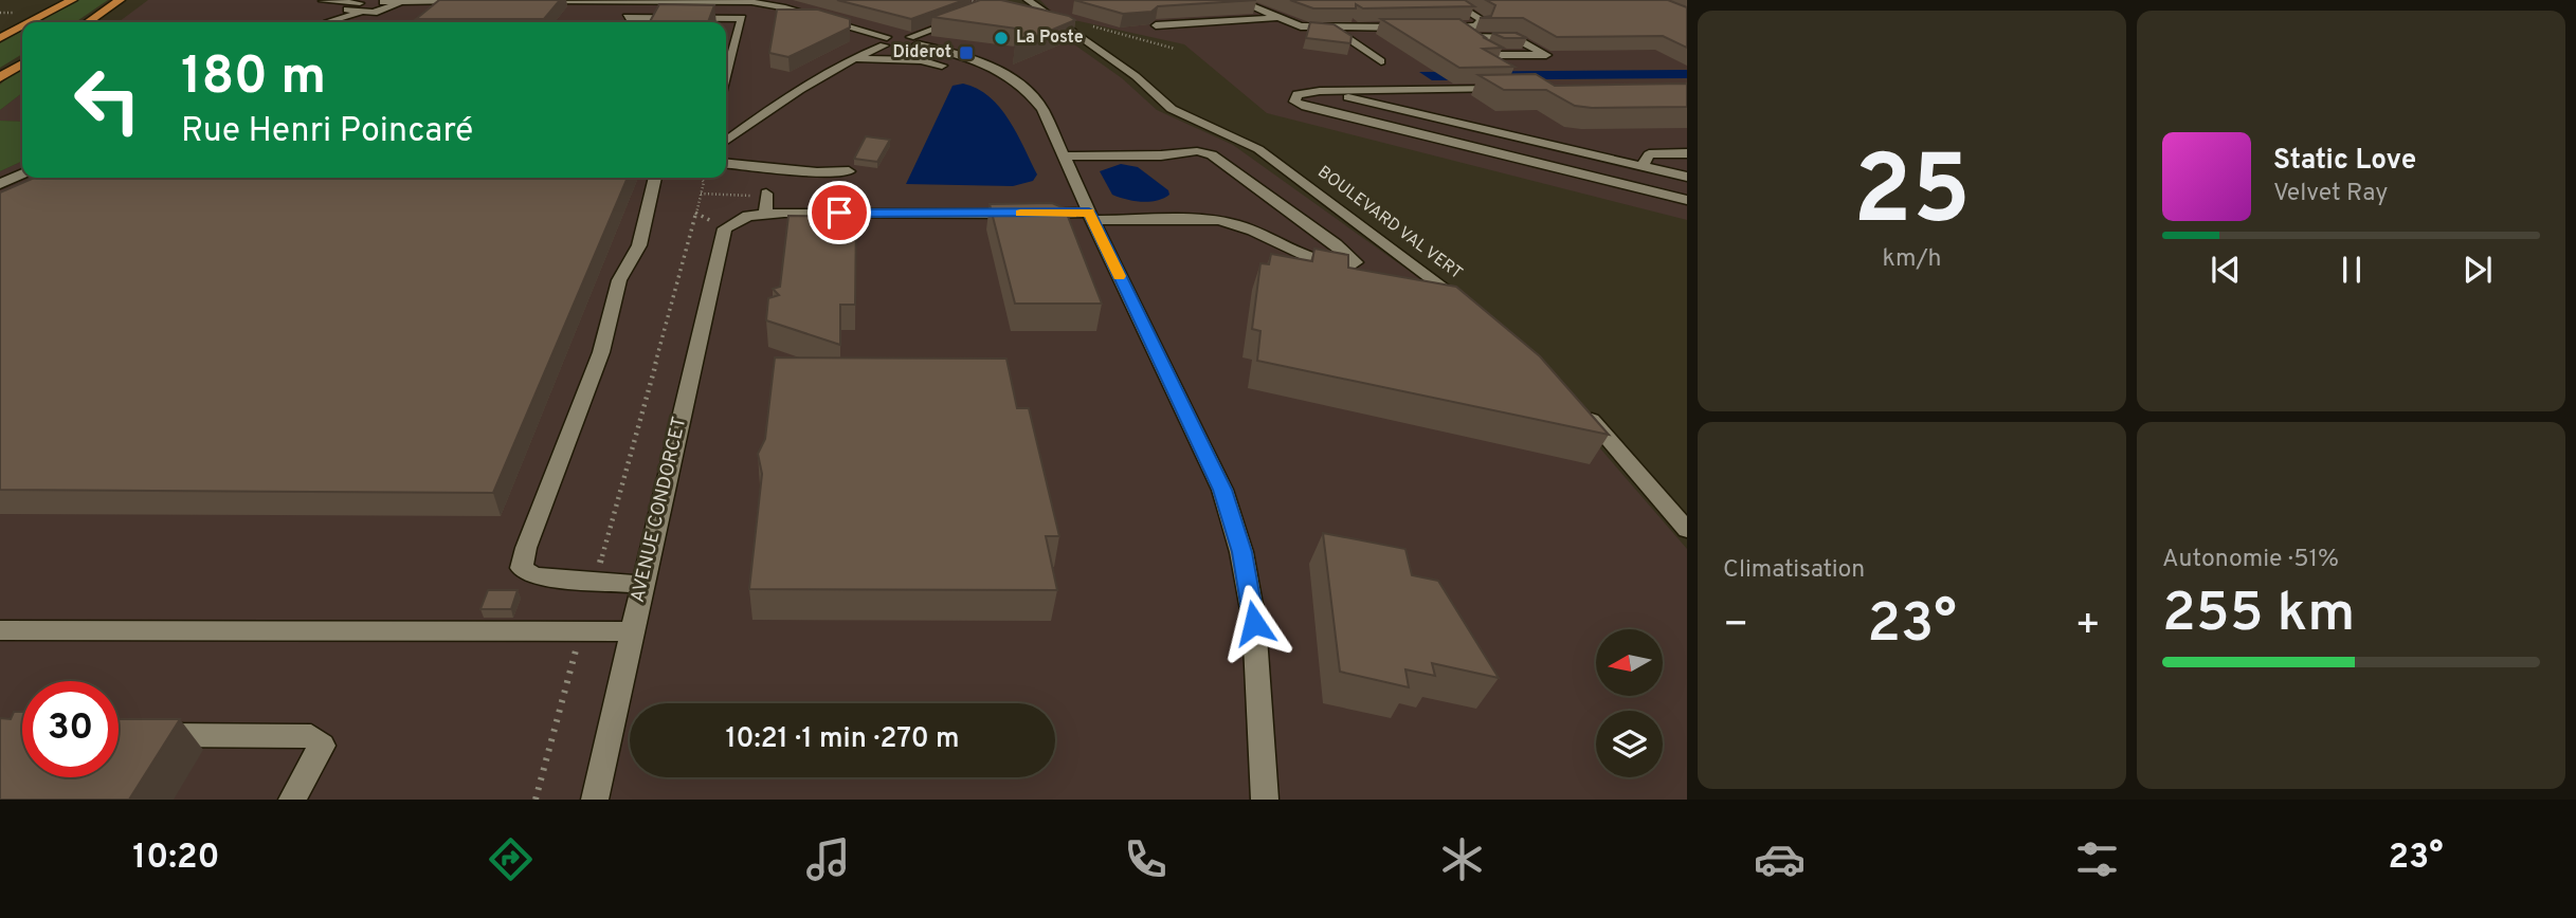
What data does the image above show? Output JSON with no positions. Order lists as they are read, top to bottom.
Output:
{
  "streets": {
    "street": ["BOULEVARD VAL VERT", "AVENUE CONDORCET"]
  },
  "places": {
    "other": ["La Poste"],
    "transit": ["Diderot"]
  },
  "north": "left",
  "page": {
    "tile": [
      ["25", "km/h"],
      "Climatisation",
      ["Autonomie · 51%", "255 km"]
    ],
    "turn": ["180 m", "Rue Henri Poincaré"],
    "song": ["Static Love", "Velvet Ray"],
    "heat": ["−", "23°", "+"],
    "limit": "30",
    "trip": "10:21 · 1 min · 270 m",
    "tabs": ["10:20", "23°"]
  }
}
